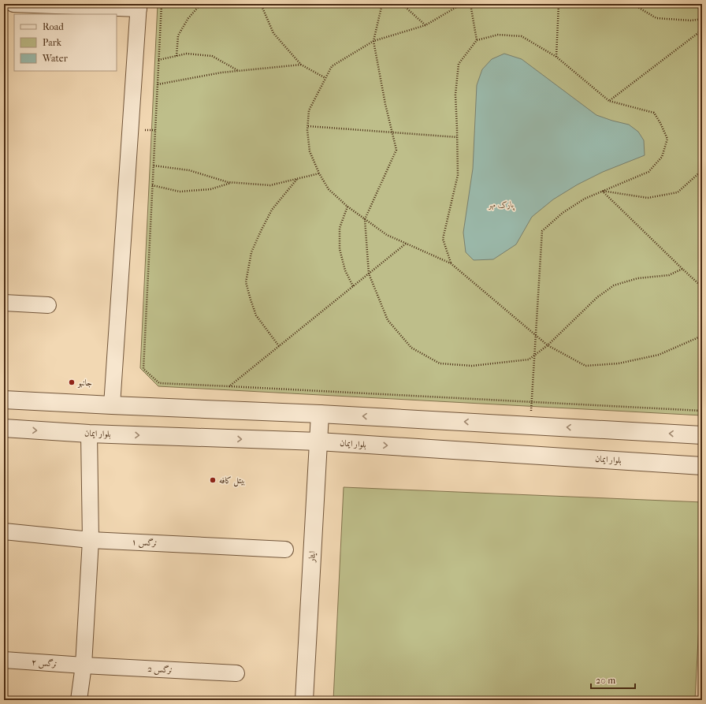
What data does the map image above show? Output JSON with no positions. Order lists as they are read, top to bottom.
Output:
{
  "streets": {
    "street": [
      "بلوار ایمان",
      "نرگس ۱",
      "ایثار",
      "نرگس ۲",
      "نرگس 2"
    ]
  },
  "crossings": [
    ["بلوار ایمان", "ایثار"],
    ["نرگس ۲", "نرگس 2"]
  ],
  "parks": ["پارک مهر"],
  "places": ["جانبو", "بیتل کافه"],
  "legend": ["Road", "Park", "Water"],
  "scale_bar": "20 m"
}
